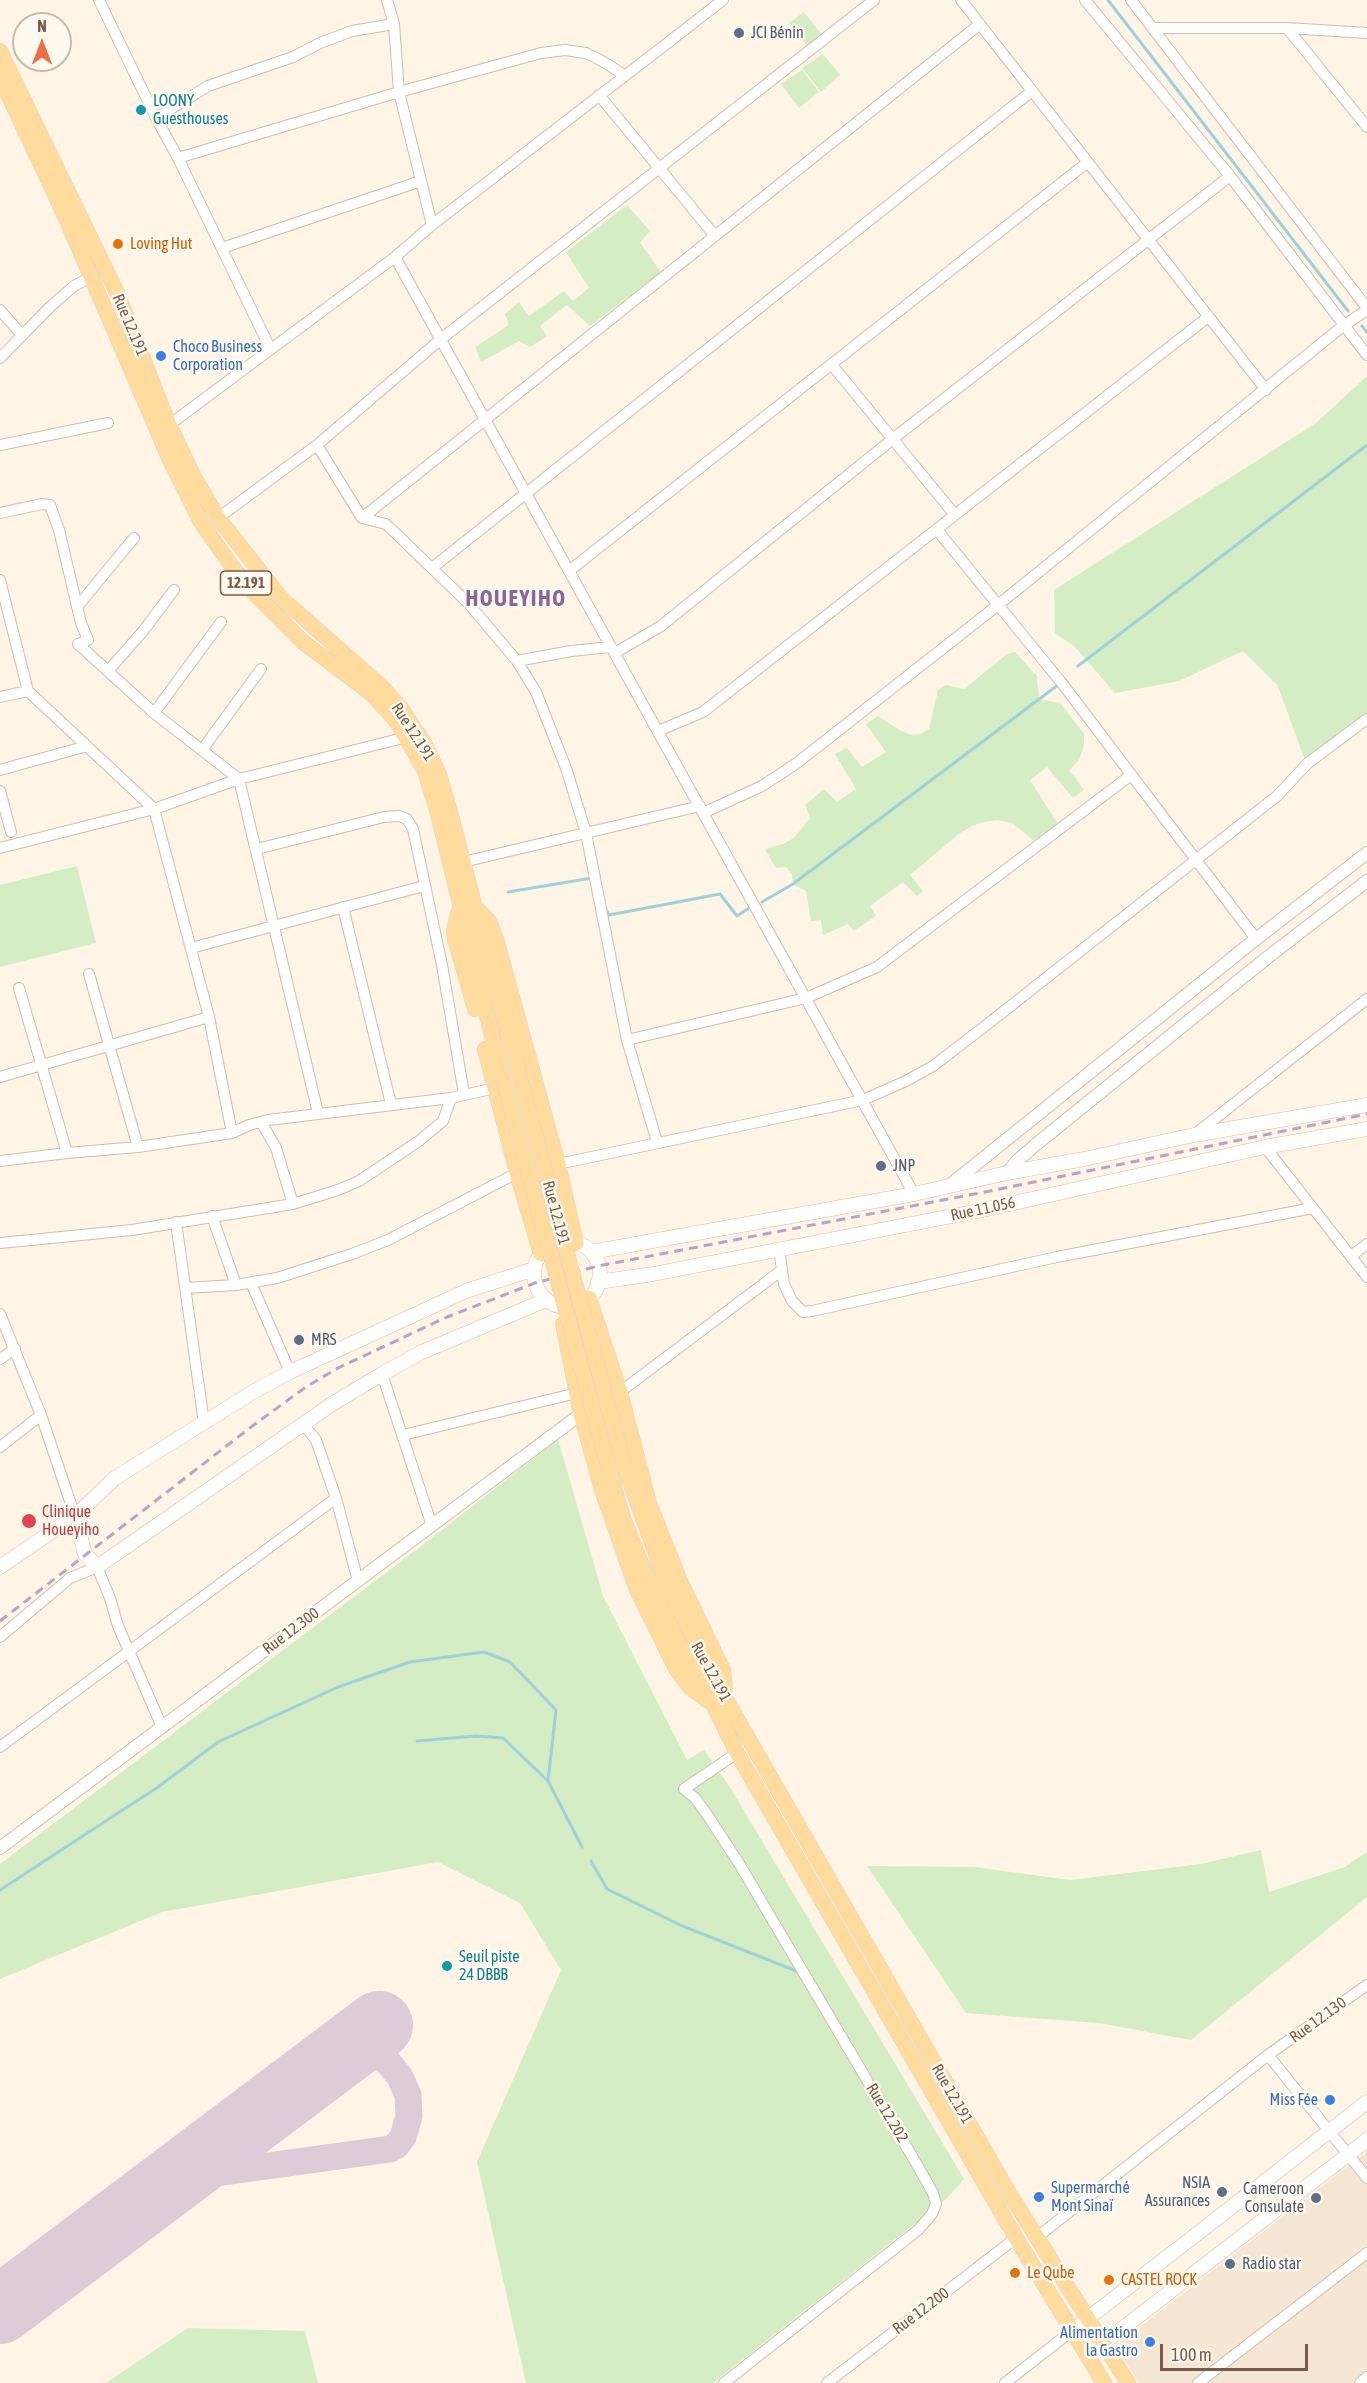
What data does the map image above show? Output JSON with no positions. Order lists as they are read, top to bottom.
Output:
{
  "streets": {
    "main road": ["Rue 12.191", "12.191", "Rue 11.056"],
    "street": [
      "Rue 12.300",
      "Rue 12.130",
      "Rue 12.202",
      "Rue 12.200"
    ]
  },
  "crossings": [
    ["Rue 12.191", "Rue 12.130"],
    ["Rue 12.191", "Rue 12.202"],
    ["Rue 12.191", "Rue 12.200"]
  ],
  "districts": ["HOUEYIHO"],
  "places": [
    "JCI Bénin",
    "LOONY Guesthouses",
    "Loving Hut",
    "Choco Business Corporation",
    "JNP",
    "MRS",
    "Clinique Houeyiho",
    "Seuil piste 24 DBBB",
    "Miss Fée",
    "NSIA Assurances",
    "Supermarché Mont Sinaï",
    "Cameroon Consulate",
    "Radio star",
    "Le Qube",
    "CASTEL ROCK",
    "Alimentation la Gastro"
  ],
  "scale_bar": "100 m",
  "north": "top"
}
